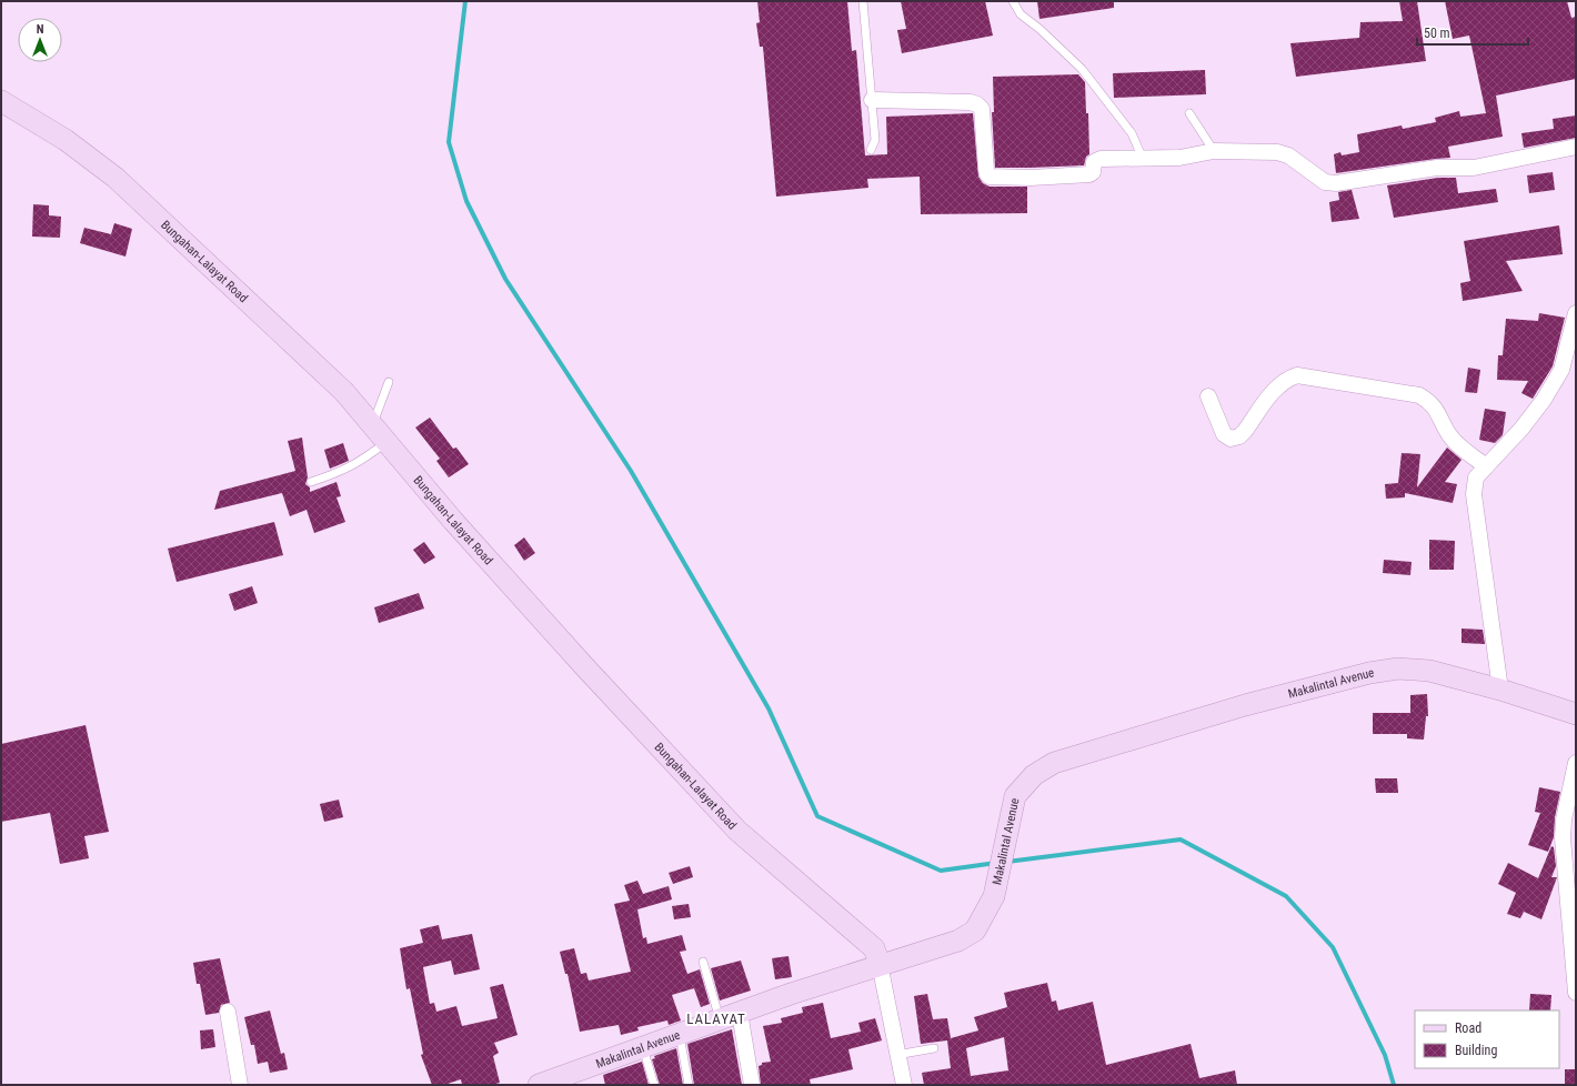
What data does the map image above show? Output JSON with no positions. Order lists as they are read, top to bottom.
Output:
{
  "streets": {
    "street": ["Bungahan-Lalayat Road", "Makalintal Avenue"]
  },
  "crossings": [
    ["Bungahan-Lalayat Road", "Makalintal Avenue"]
  ],
  "districts": ["LALAYAT"],
  "legend": ["Road", "Building"],
  "scale_bar": "50 m",
  "north": "top"
}
